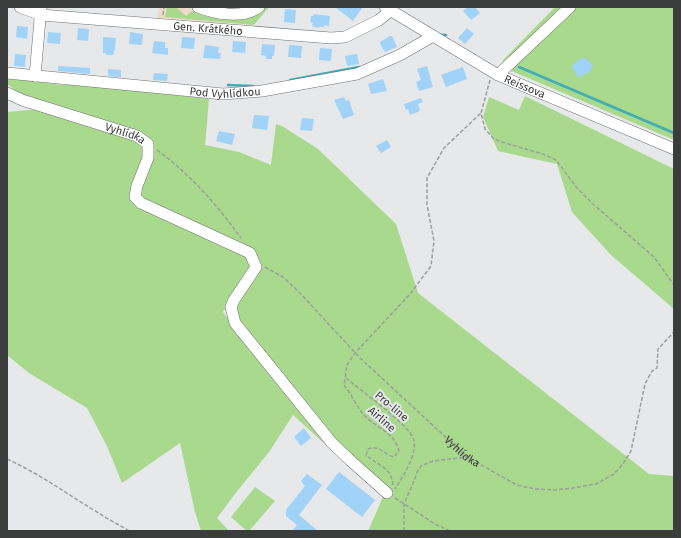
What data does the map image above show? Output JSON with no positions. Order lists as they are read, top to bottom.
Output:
{
  "streets": {
    "street": [
      "Gen. Krátkého",
      "Reissova",
      "Pod Vyhlídkou",
      "Vyhlídka"
    ],
    "path": ["Pro-line", "Airline"]
  },
  "crossings": [
    ["Gen. Krátkého", "Reissova"],
    ["Reissova", "Pod Vyhlídkou"],
    ["Pro-line", "Airline"]
  ]
}
